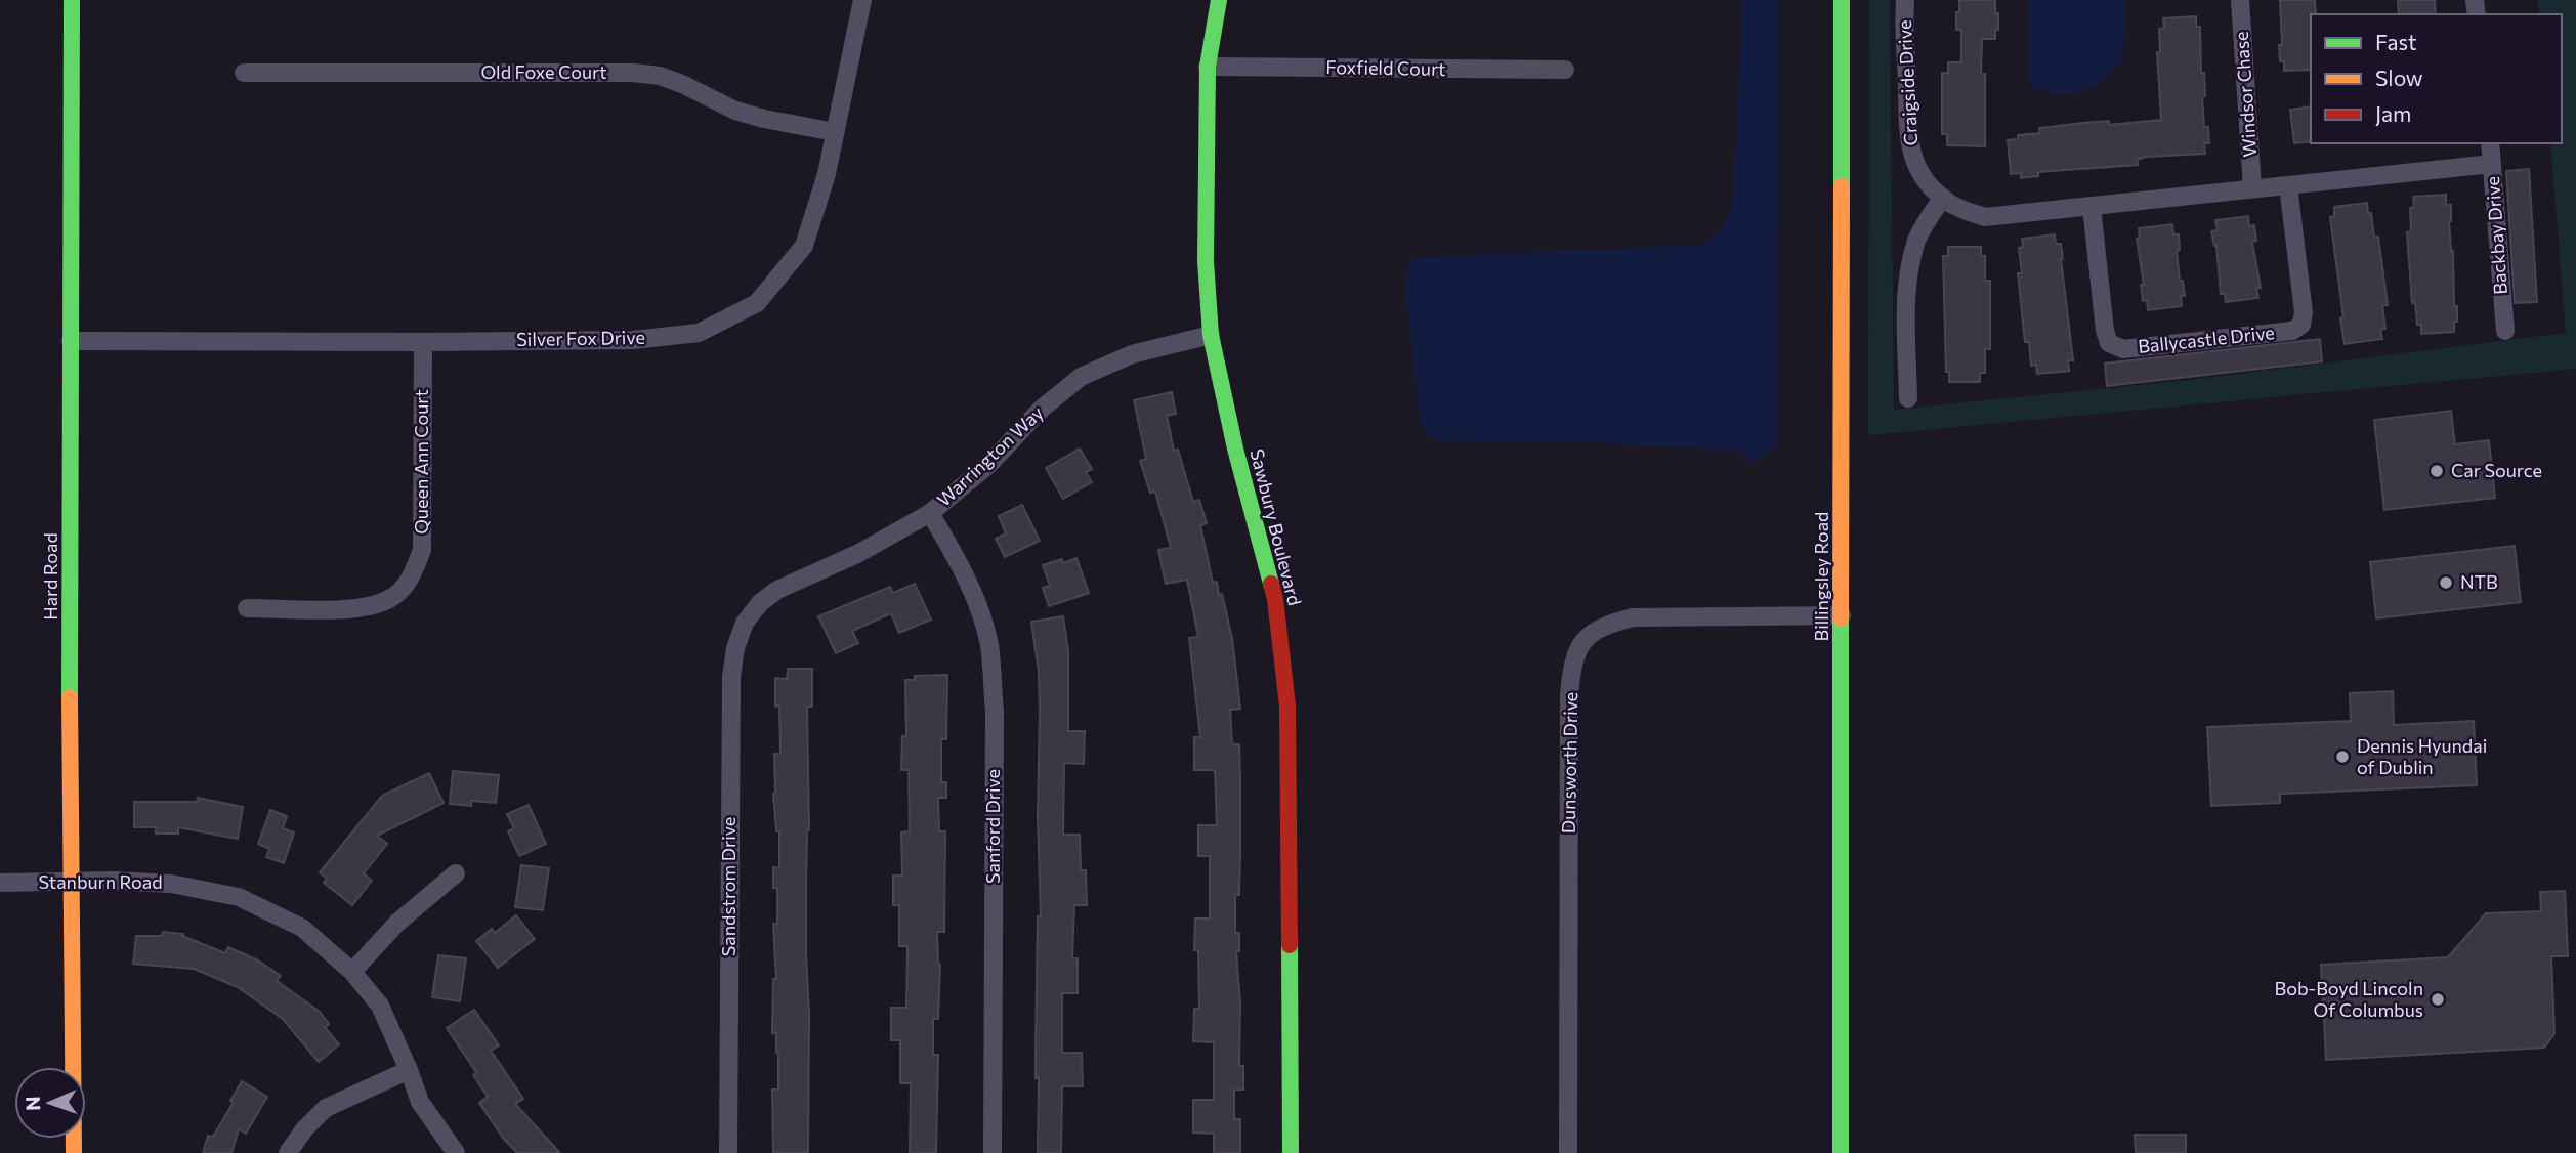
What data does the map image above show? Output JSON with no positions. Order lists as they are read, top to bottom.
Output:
{
  "streets": {
    "street": [
      "Foxfield Court",
      "Old Foxe Court",
      "Craigside Drive",
      "Windsor Chase",
      "Backbay Drive",
      "Silver Fox Drive",
      "Ballycastle Drive",
      "Warrington Way",
      "Queen Ann Court",
      "Sawbury Boulevard",
      "Hard Road",
      "Billingsley Road",
      "Dunsworth Drive",
      "Sanford Drive",
      "Stanburn Road",
      "Sandstrom Drive"
    ]
  },
  "crossings": [
    ["Foxfield Court", "Sawbury Boulevard"],
    ["Old Foxe Court", "Silver Fox Drive"],
    ["Silver Fox Drive", "Queen Ann Court"],
    ["Silver Fox Drive", "Hard Road"],
    ["Warrington Way", "Sawbury Boulevard"],
    ["Warrington Way", "Sanford Drive"],
    ["Warrington Way", "Sandstrom Drive"],
    ["Hard Road", "Stanburn Road"],
    ["Billingsley Road", "Dunsworth Drive"]
  ],
  "places": [
    "Car Source",
    "NTB",
    "Dennis Hyundai of Dublin",
    "Bob-Boyd Lincoln Of Columbus"
  ],
  "legend": ["Fast", "Slow", "Jam"],
  "north": "left"
}
